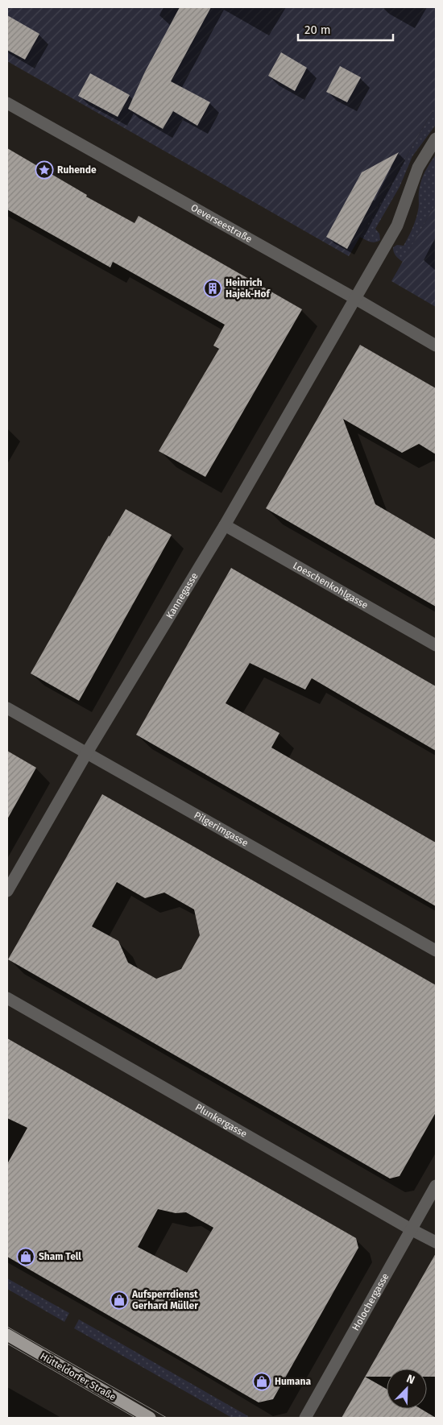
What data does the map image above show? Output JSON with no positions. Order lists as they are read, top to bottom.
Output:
{
  "streets": {
    "main road": ["Hütteldorfer Straße"],
    "street": [
      "Oeverseestraße",
      "Loeschenkohlgasse",
      "Kannegasse",
      "Pilgerimgasse",
      "Plunkergasse",
      "Holochergasse"
    ]
  },
  "crossings": [
    ["Oeverseestraße", "Kannegasse"],
    ["Loeschenkohlgasse", "Kannegasse"],
    ["Kannegasse", "Pilgerimgasse"],
    ["Plunkergasse", "Holochergasse"]
  ],
  "places": {
    "place": ["Ruhende"],
    "building": ["Heinrich Hajek-Hof"],
    "shop": ["Sham Tell", "Aufsperrdienst Gerhard Müller", "Humana"]
  },
  "scale_bar": "20 m",
  "north": "top right"
}
